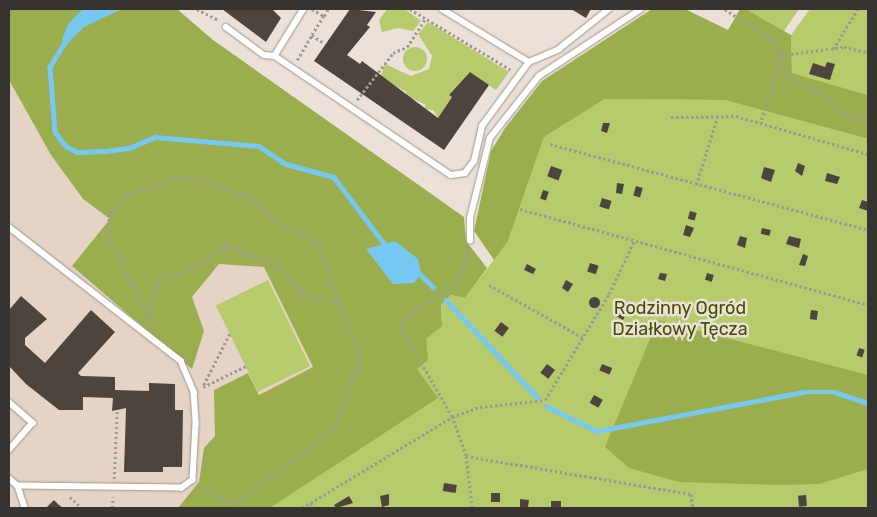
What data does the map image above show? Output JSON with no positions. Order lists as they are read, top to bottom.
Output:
{
  "parks": ["Rodzinny Ogród Działkowy Tęcza"]
}
